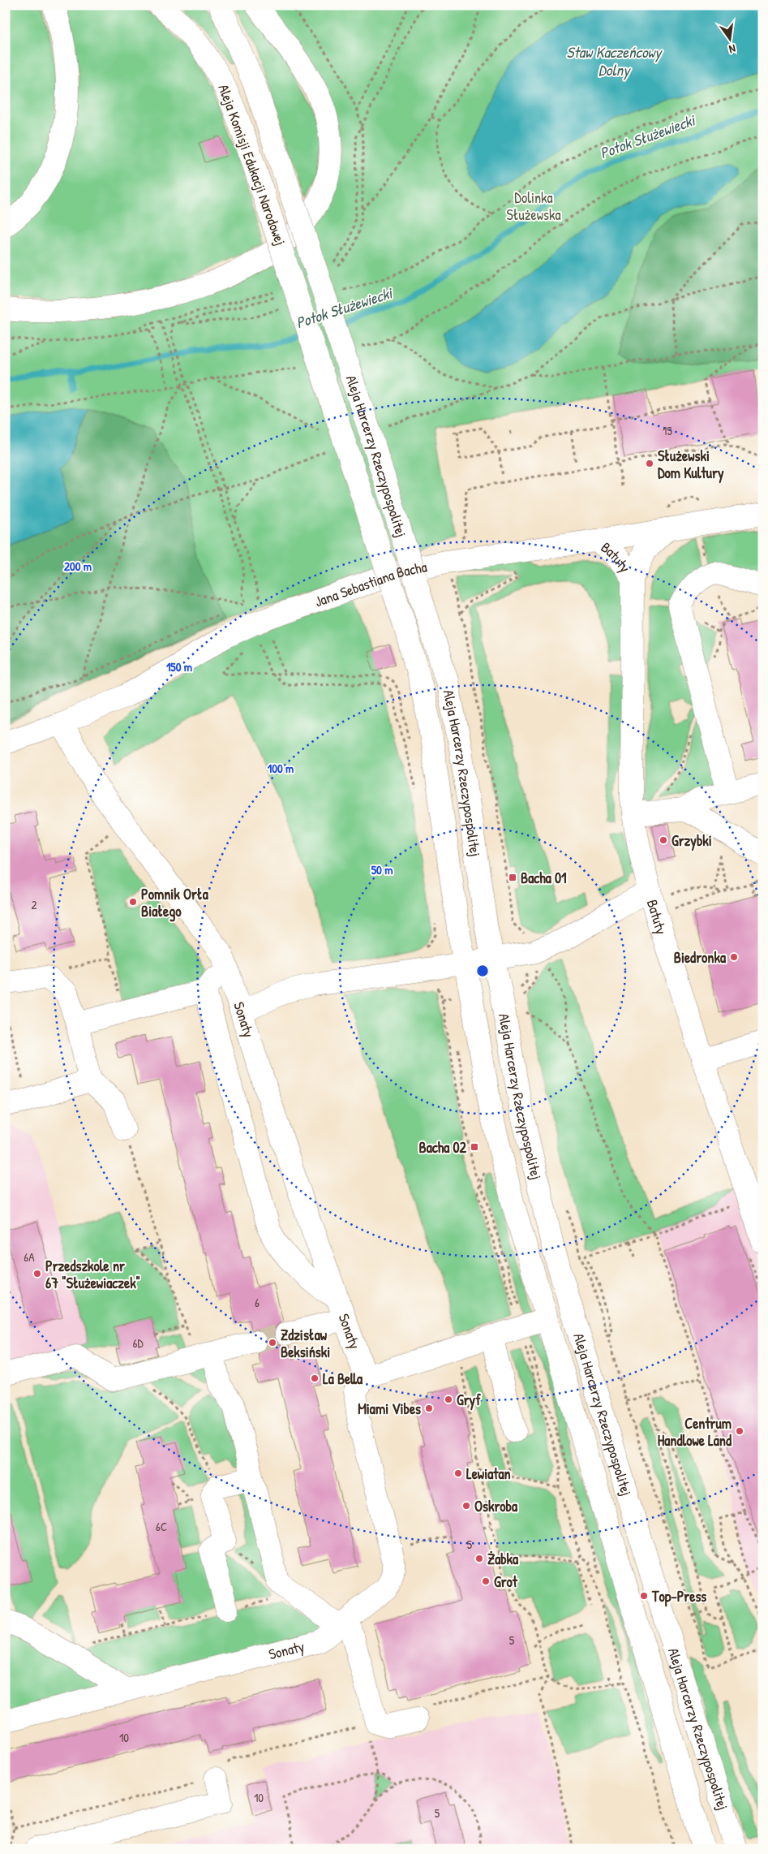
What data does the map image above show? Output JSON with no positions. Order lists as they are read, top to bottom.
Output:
{
  "streets": {
    "street": [
      "Aleja Komisji Edukacji Narodowej",
      "Aleja Harcerzy Rzeczypospolitej",
      "Batuty",
      "Jana Sebastiana Bacha",
      "Sonaty"
    ]
  },
  "crossings": [
    ["Aleja Komisji Edukacji Narodowej", "Aleja Harcerzy Rzeczypospolitej"],
    ["Batuty", "Jana Sebastiana Bacha"],
    ["Jana Sebastiana Bacha", "Sonaty"]
  ],
  "water": ["Staw Kaczeńcowy Dolny", "Potok Służewiecki"],
  "parks": ["Dolinka Służewska"],
  "places": {
    "other": [
      "Służewski Dom Kultury",
      "Grzybki",
      "Pomnik Orła Białego",
      "Biedronka",
      "Przedszkole nr 67 \"Służewiaczek\"",
      "Zdzisław Beksiński",
      "La Bella",
      "Gryf",
      "Miami Vibes",
      "Centrum Handlowe Land",
      "Lewiatan",
      "Oskroba",
      "Żabka",
      "Grot",
      "Top-Press"
    ],
    "transit": ["Bacha 01", "Bacha 02"]
  },
  "house_numbers": [
    "15",
    "2",
    "6A",
    "6",
    "6D",
    "6C",
    "5",
    "5",
    "10",
    "10",
    "5"
  ],
  "north": "bottom",
  "rings": [
    "200 m",
    "150 m",
    "100 m",
    "50 m"
  ]
}
